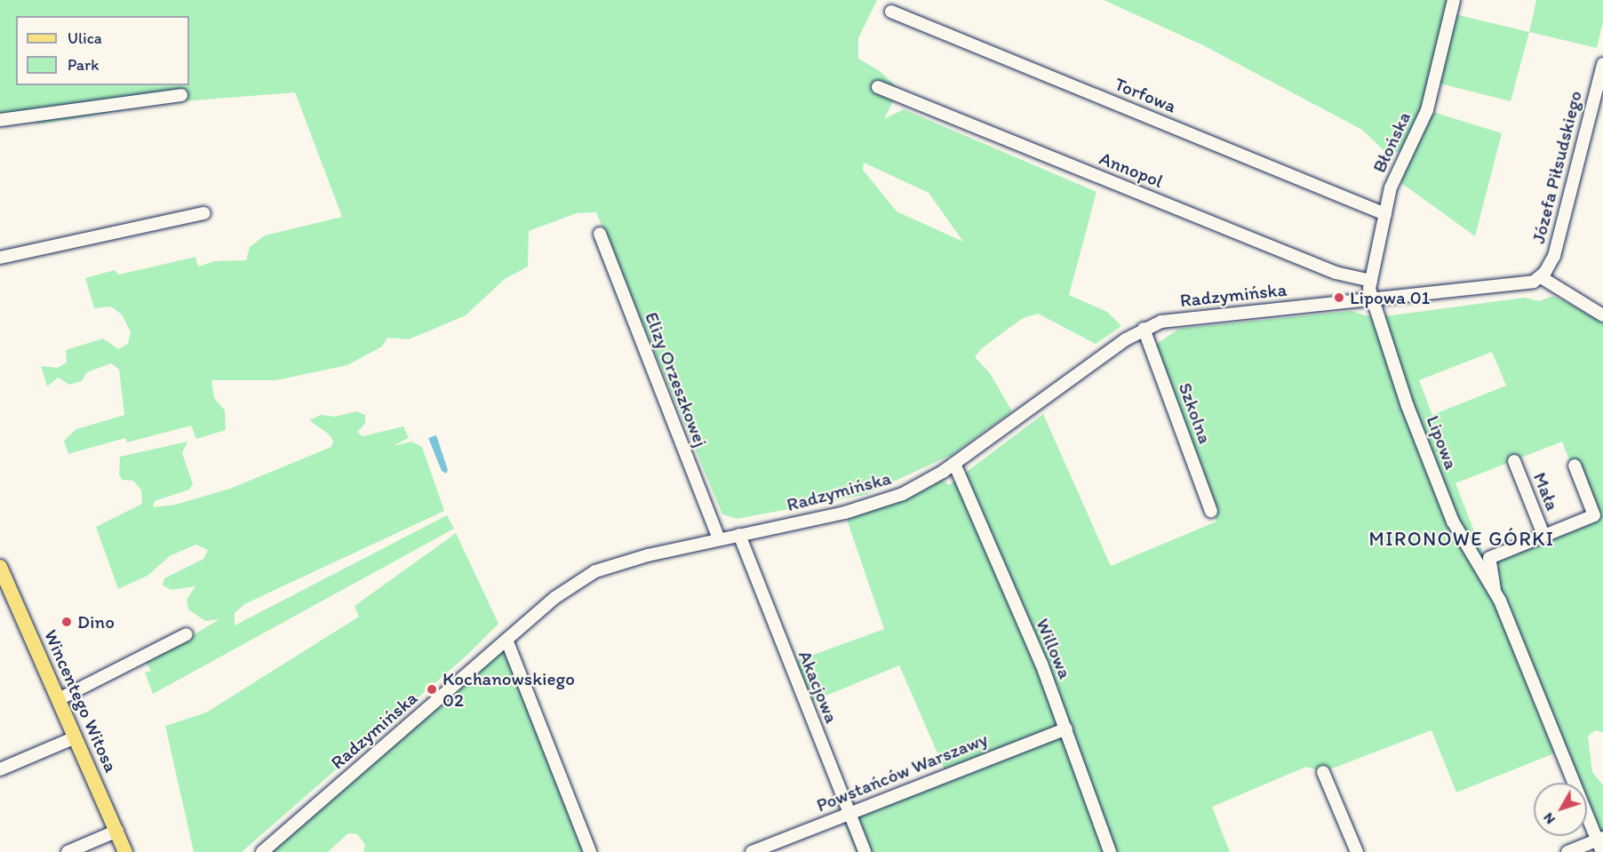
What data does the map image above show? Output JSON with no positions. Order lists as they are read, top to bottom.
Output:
{
  "streets": {
    "main road": ["Wincentego Witosa"],
    "street": [
      "Torfowa",
      "Błońska",
      "Józefa Piłsudskiego",
      "Annopol",
      "Radzymińska",
      "Elizy Orzeszkowej",
      "Szkolna",
      "Lipowa",
      "Mała",
      "Willowa",
      "Akacjowa",
      "Powstańców Warszawy"
    ]
  },
  "crossings": [
    ["Torfowa", "Błońska"],
    ["Błońska", "Annopol"],
    ["Błońska", "Radzymińska"],
    ["Błońska", "Lipowa"],
    ["Józefa Piłsudskiego", "Radzymińska"],
    ["Radzymińska", "Elizy Orzeszkowej"],
    ["Radzymińska", "Szkolna"],
    ["Radzymińska", "Lipowa"],
    ["Radzymińska", "Willowa"],
    ["Radzymińska", "Akacjowa"],
    ["Lipowa", "Mała"],
    ["Willowa", "Powstańców Warszawy"],
    ["Akacjowa", "Powstańców Warszawy"]
  ],
  "districts": ["MIRONOWE GÓRKI"],
  "places": ["Lipowa 01", "Dino", "Kochanowskiego 02"],
  "legend": ["Ulica", "Park"],
  "north": "bottom left"
}
